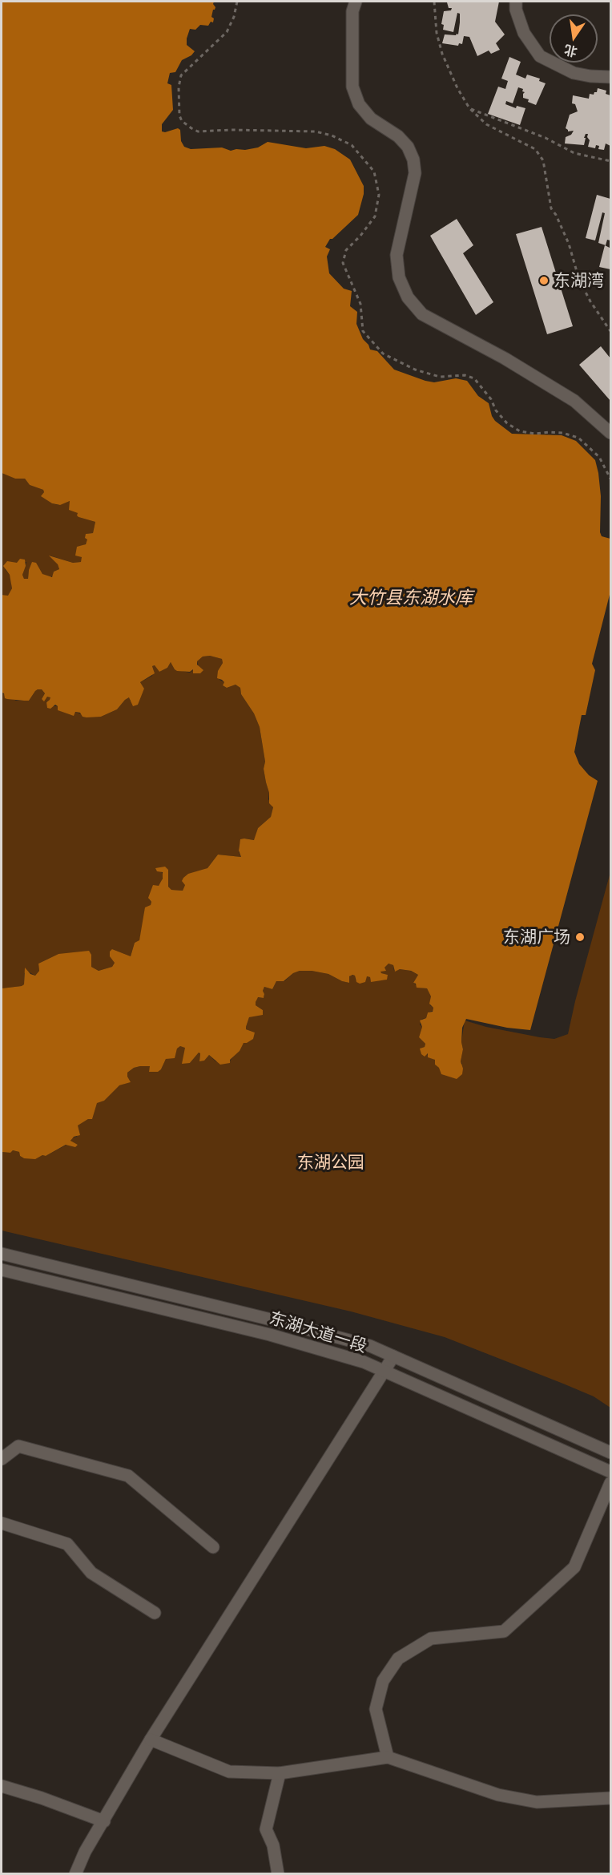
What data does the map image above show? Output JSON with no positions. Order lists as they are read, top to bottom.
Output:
{
  "streets": {
    "street": ["东湖大道一段"]
  },
  "water": ["大竹县东湖水库"],
  "parks": ["东湖公园"],
  "places": ["东湖湾", "东湖广场"],
  "north": "bottom"
}
